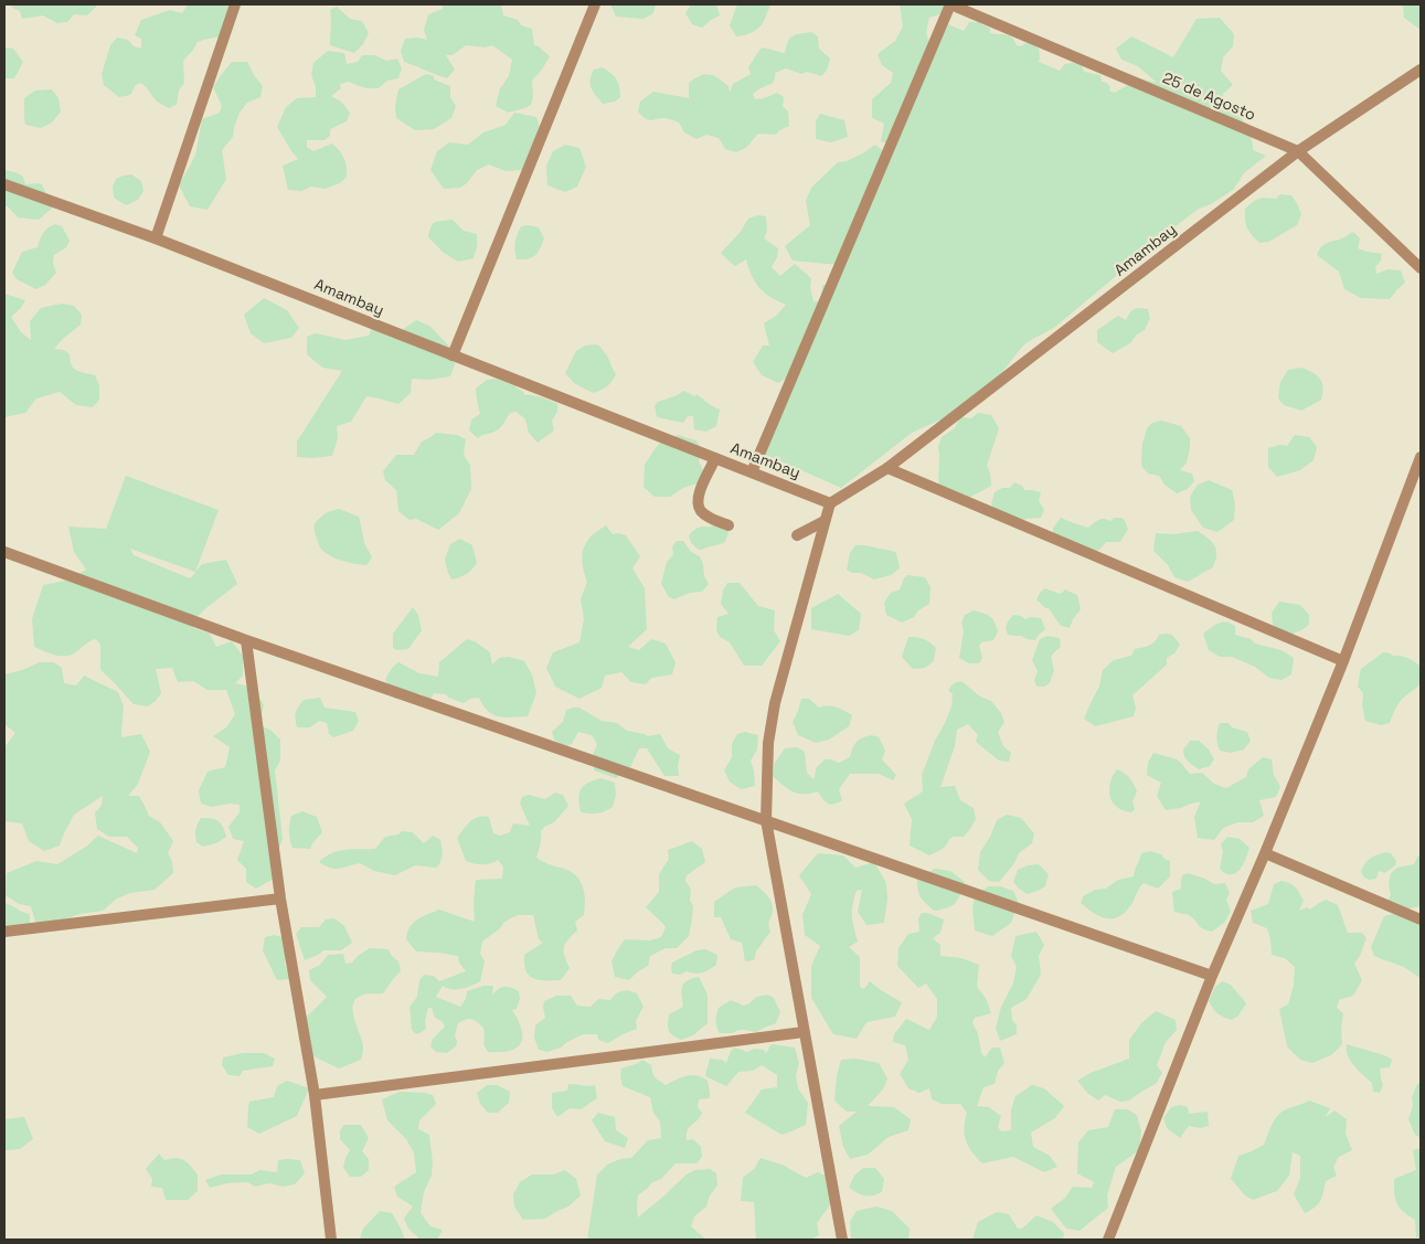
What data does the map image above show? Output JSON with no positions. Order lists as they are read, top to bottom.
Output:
{
  "streets": {
    "street": ["25 de Agosto", "Amambay"]
  },
  "crossings": [
    ["25 de Agosto", "Amambay"]
  ]
}
